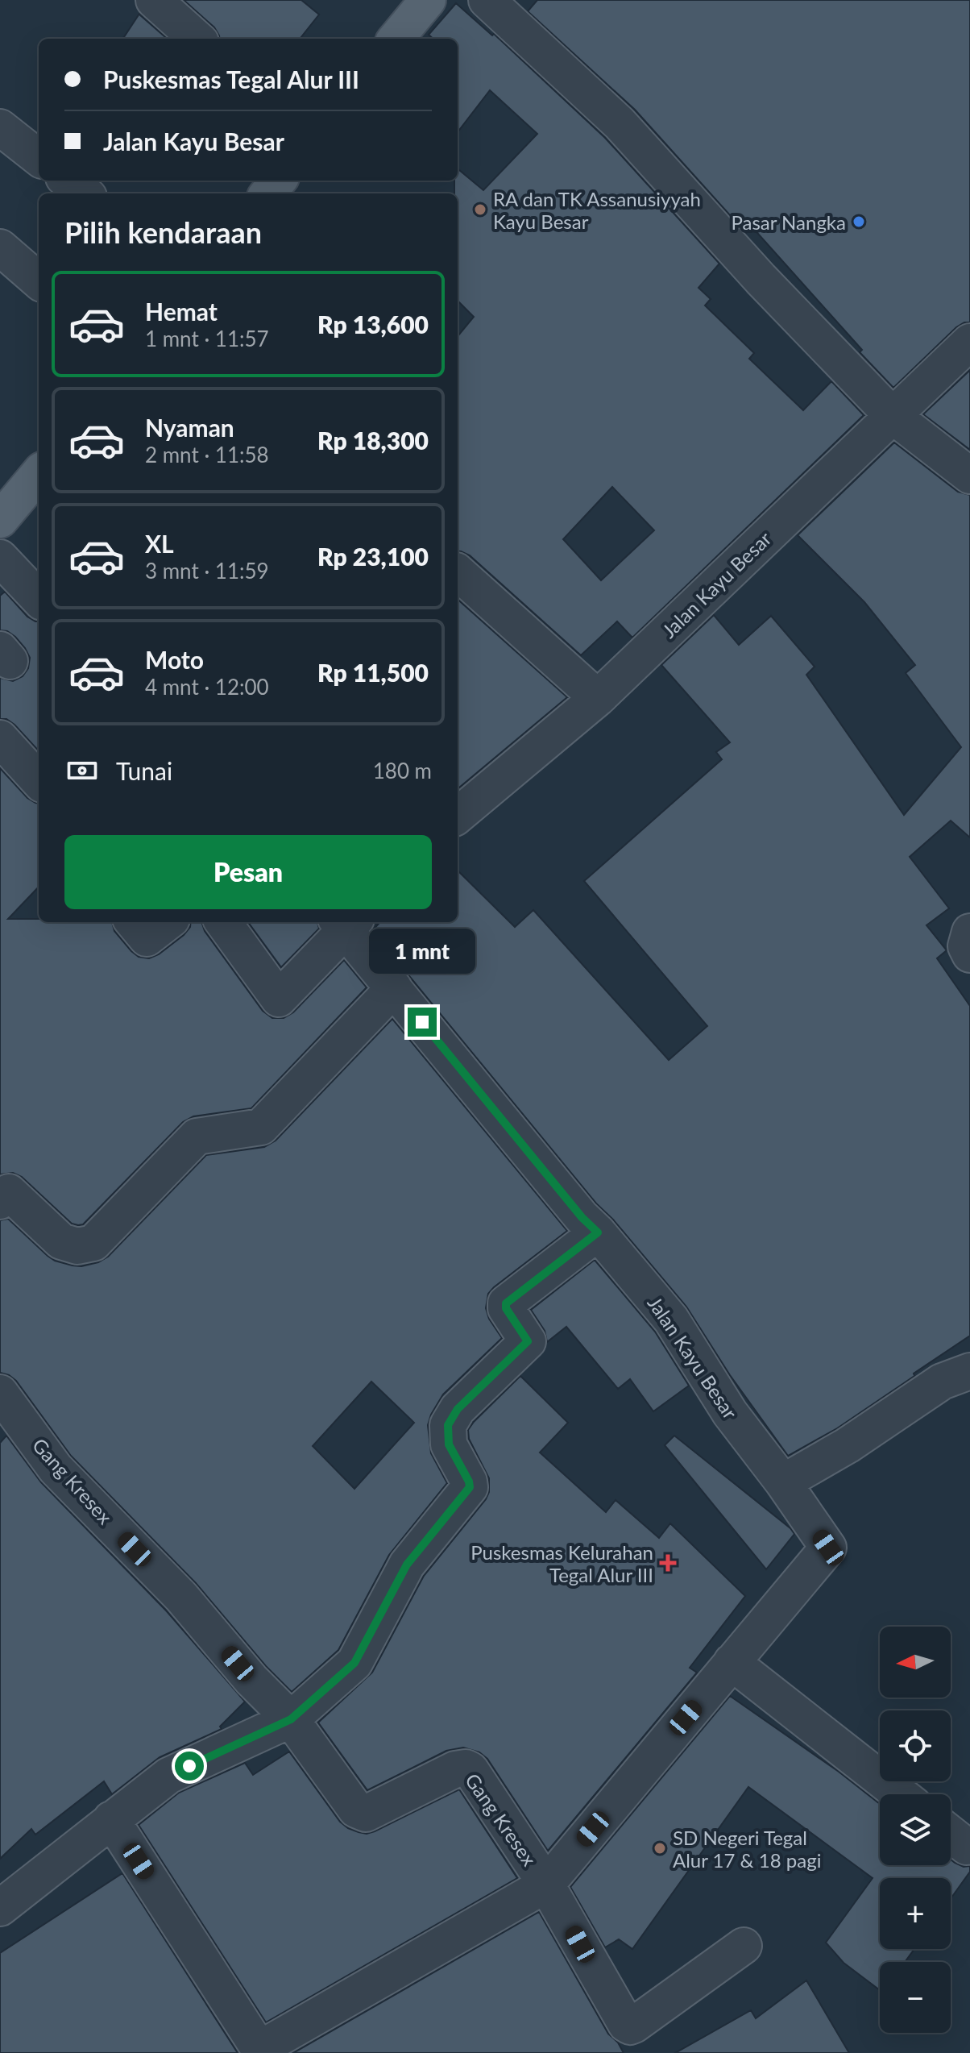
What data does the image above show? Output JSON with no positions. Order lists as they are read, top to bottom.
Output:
{
  "streets": {
    "street": ["Jalan Kayu Besar", "Gang Kresex"]
  },
  "places": {
    "other": ["RA dan TK Assanusiyyah Kayu Besar", "Pasar Nangka", "SD Negeri Tegal Alur 17 & 18 pagi"],
    "health": ["Puskesmas Kelurahan Tegal Alur III"]
  },
  "north": "left",
  "page": {
    "banner": ["Puskesmas Tegal Alur III", "Jalan Kayu Besar"],
    "heading": "Pilih kendaraan",
    "list": [
      {
        "name": "Hemat",
        "note": "1 mnt · 11:57",
        "value": "Rp 13,600"
      },
      {
        "name": "Nyaman",
        "note": "2 mnt · 11:58",
        "value": "Rp 18,300"
      },
      {
        "name": "XL",
        "note": "3 mnt · 11:59",
        "value": "Rp 23,100"
      },
      {
        "name": "Moto",
        "note": "4 mnt · 12:00",
        "value": "Rp 11,500"
      }
    ],
    "pay": ["Tunai", "180 m"],
    "buttons": "Pesan",
    "bubble": "1 mnt",
    "map_buttons": ["+", "−"]
  }
}
